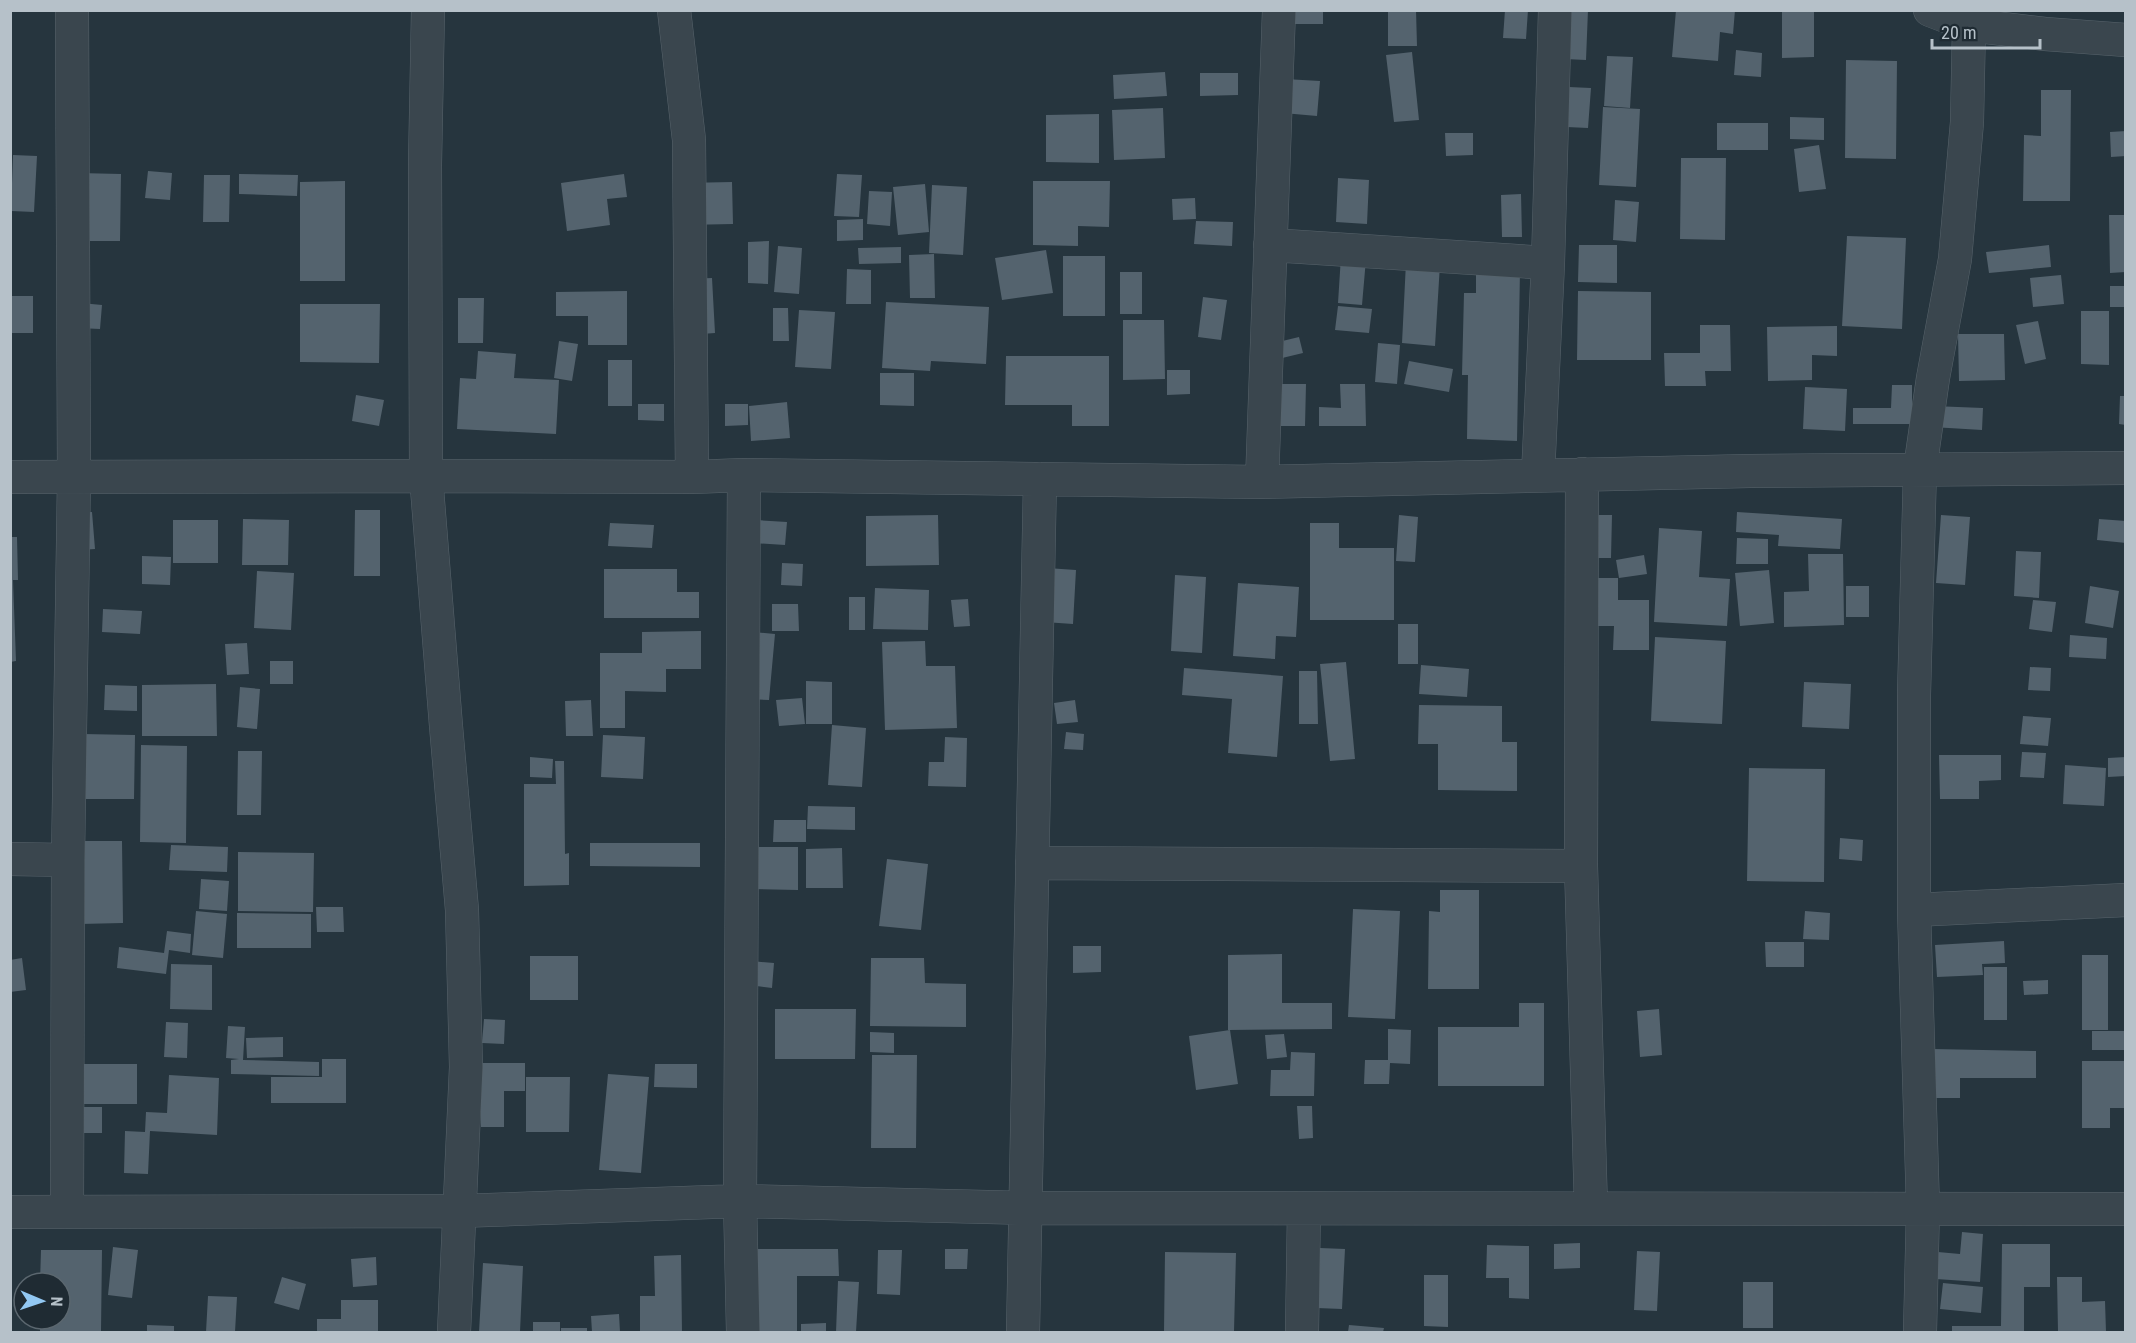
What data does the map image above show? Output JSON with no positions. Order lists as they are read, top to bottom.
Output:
{
  "scale_bar": "20 m",
  "north": "right"
}
